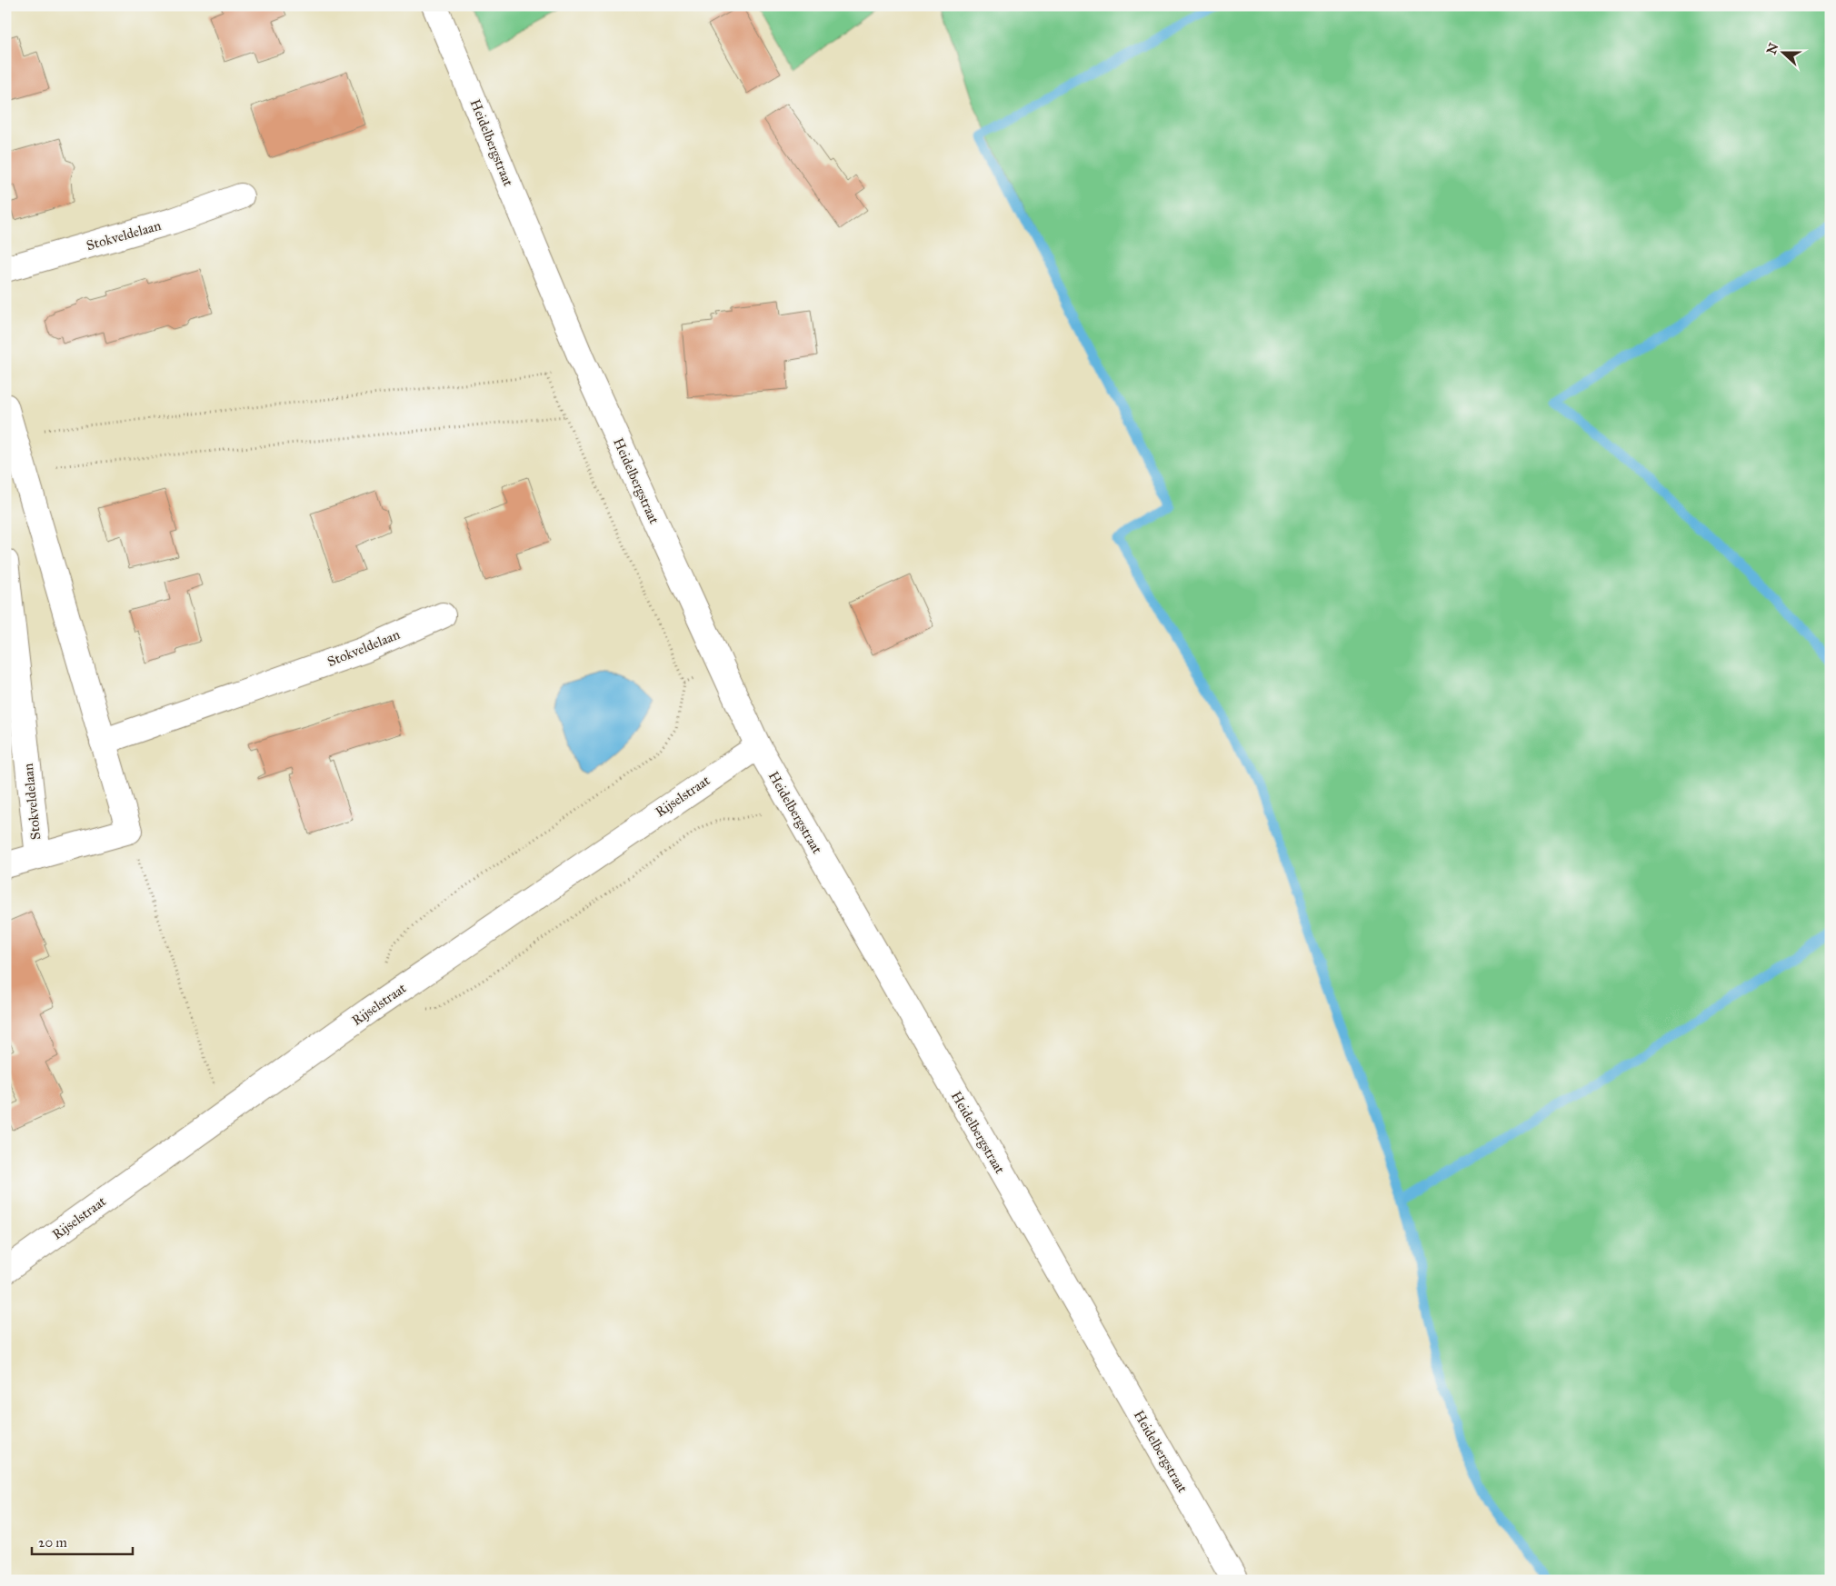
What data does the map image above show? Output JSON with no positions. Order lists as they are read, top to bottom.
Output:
{
  "streets": {
    "street": ["Heidelbergstraat", "Stokveldelaan", "Rijselstraat"]
  },
  "crossings": [
    ["Heidelbergstraat", "Rijselstraat"]
  ],
  "scale_bar": "20 m",
  "north": "left"
}
